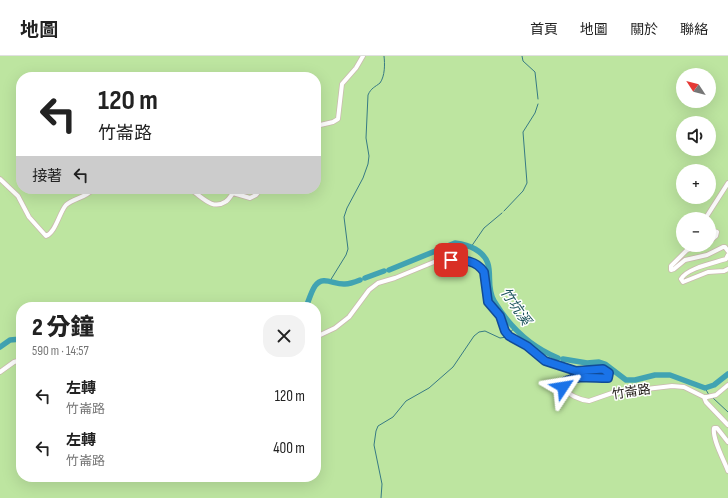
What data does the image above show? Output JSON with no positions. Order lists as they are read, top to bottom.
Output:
{
  "streets": {
    "street": ["竹崙路"]
  },
  "water": ["竹坑溪"],
  "north": "top left",
  "page": {
    "header": "地圖",
    "nav": [
      "首頁",
      "地圖",
      "關於",
      "聯絡"
    ],
    "map_buttons": ["+", "−"],
    "turn": ["120 m", "竹崙路"],
    "then": "接著",
    "heading": ["2 分鐘", "590 m · 14:57"],
    "list": [
      {
        "name": "左轉",
        "note": "竹崙路",
        "value": "120 m"
      },
      {
        "name": "左轉",
        "note": "竹崙路",
        "value": "400 m"
      }
    ]
  }
}
